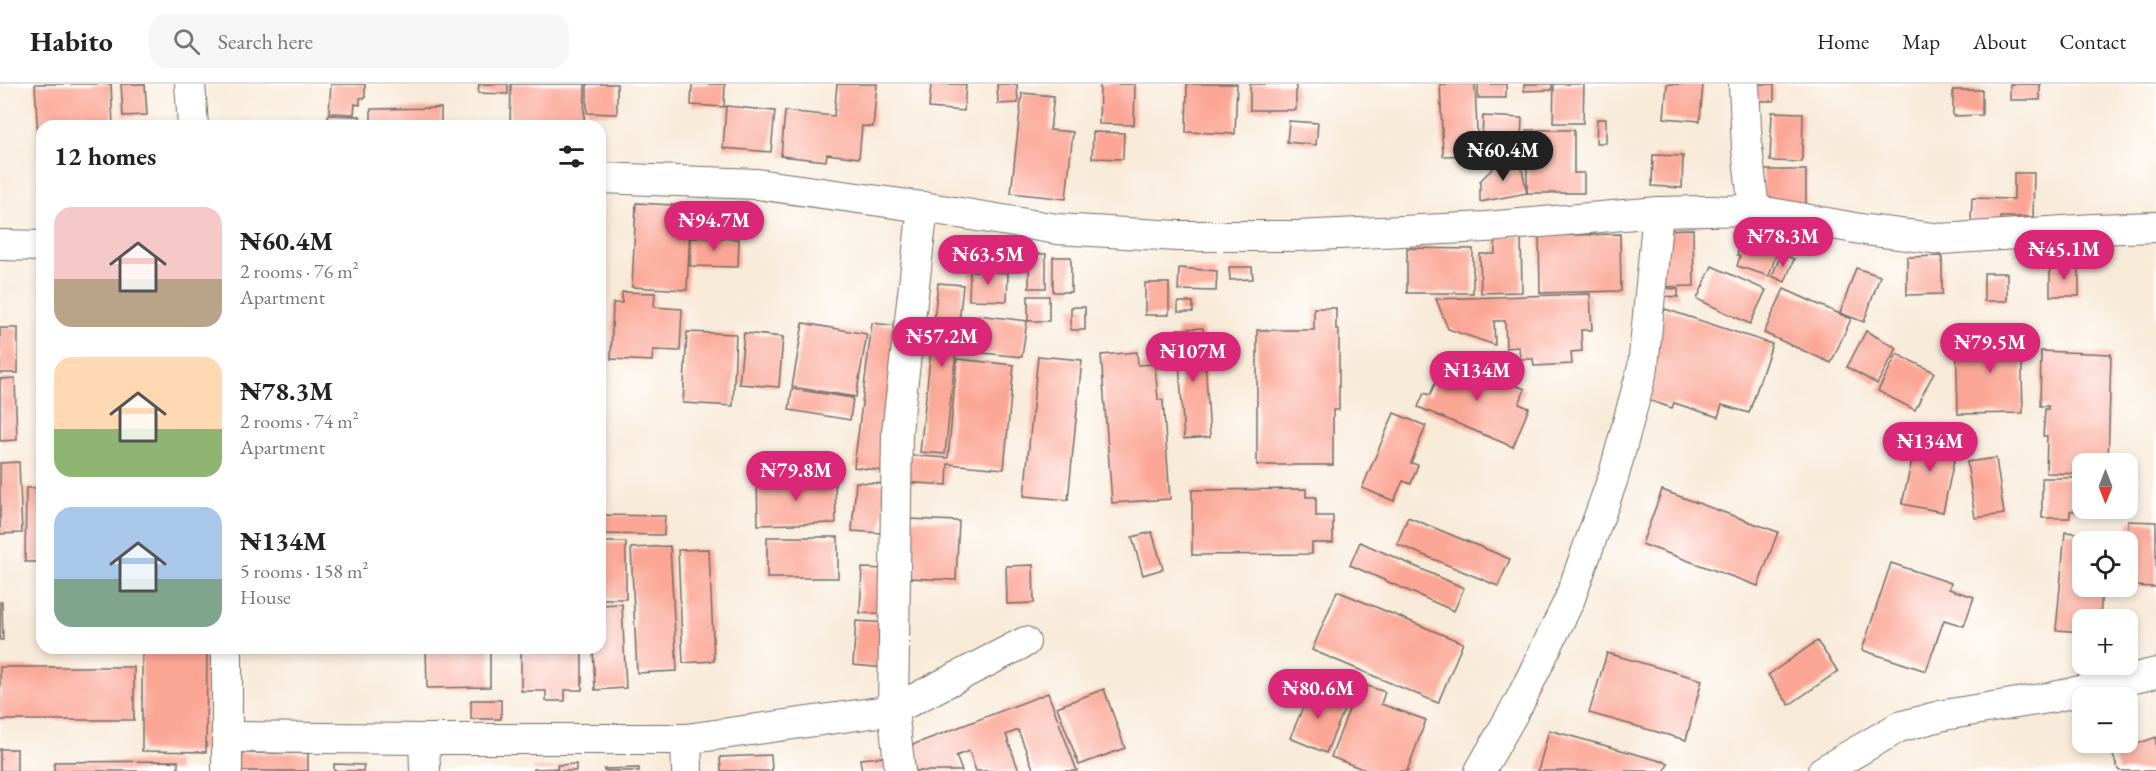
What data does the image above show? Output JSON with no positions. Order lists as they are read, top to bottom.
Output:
{
  "north": "bottom",
  "page": {
    "header": "Habito",
    "search": "Search here",
    "nav": [
      "Home",
      "Map",
      "About",
      "Contact"
    ],
    "heading": "12 homes",
    "price": [
      "₦60.4M",
      "₦94.7M",
      "₦78.3M",
      "₦45.1M",
      "₦63.5M",
      "₦57.2M",
      "₦79.5M",
      "₦107M",
      "₦134M",
      "₦134M",
      "₦79.8M",
      "₦80.6M"
    ],
    "list": [
      {
        "name": "₦60.4M",
        "note": "2 rooms · 76 m² · Apartment"
      },
      {
        "name": "₦78.3M",
        "note": "2 rooms · 74 m² · Apartment"
      },
      {
        "name": "₦134M",
        "note": "5 rooms · 158 m² · House"
      }
    ],
    "map_buttons": ["+", "−"]
  }
}
